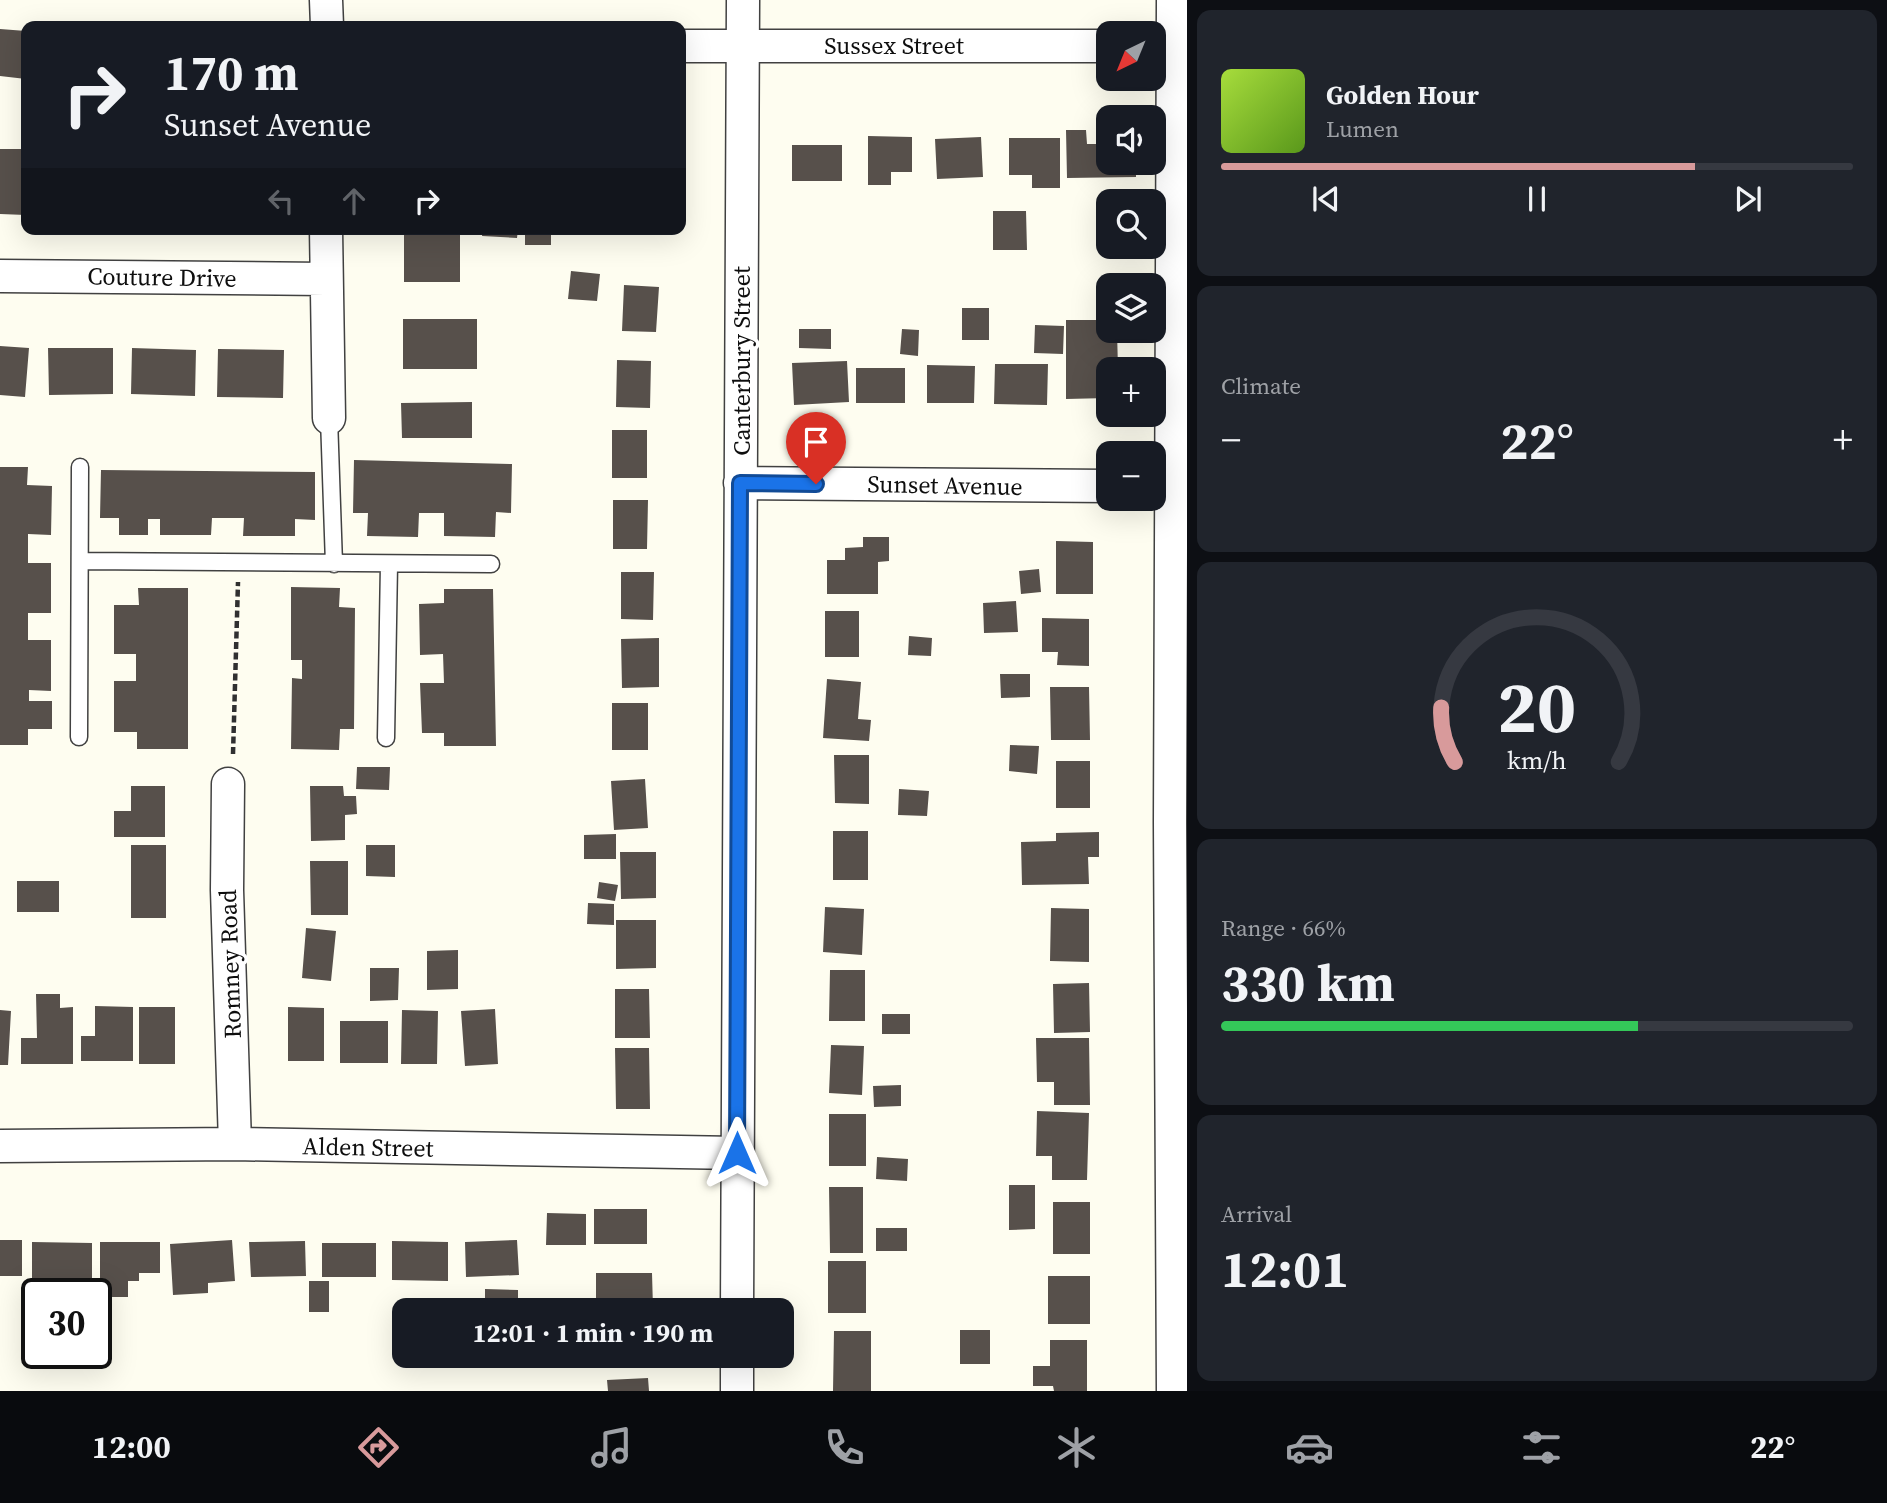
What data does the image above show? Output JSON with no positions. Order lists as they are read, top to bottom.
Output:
{
  "streets": {
    "street": [
      "Sussex Street",
      "Couture Drive",
      "Canterbury Street",
      "Sunset Avenue",
      "Romney Road",
      "Alden Street"
    ]
  },
  "crossings": [
    ["Sussex Street", "Canterbury Street"],
    ["Canterbury Street", "Sunset Avenue"],
    ["Canterbury Street", "Alden Street"],
    ["Romney Road", "Alden Street"]
  ],
  "north": "bottom left",
  "page": {
    "map_buttons": ["+", "−"],
    "turn": ["170 m", "Sunset Avenue"],
    "song": ["Golden Hour", "Lumen"],
    "tile": [
      "Climate",
      ["Range · 66%", "330 km"],
      ["Arrival", "12:01"]
    ],
    "heat": ["−", "22°", "+"],
    "limit": "30",
    "trip": "12:01 · 1 min · 190 m",
    "tabs": ["12:00", "22°"],
    "gauge": ["20", "km/h"]
  }
}
